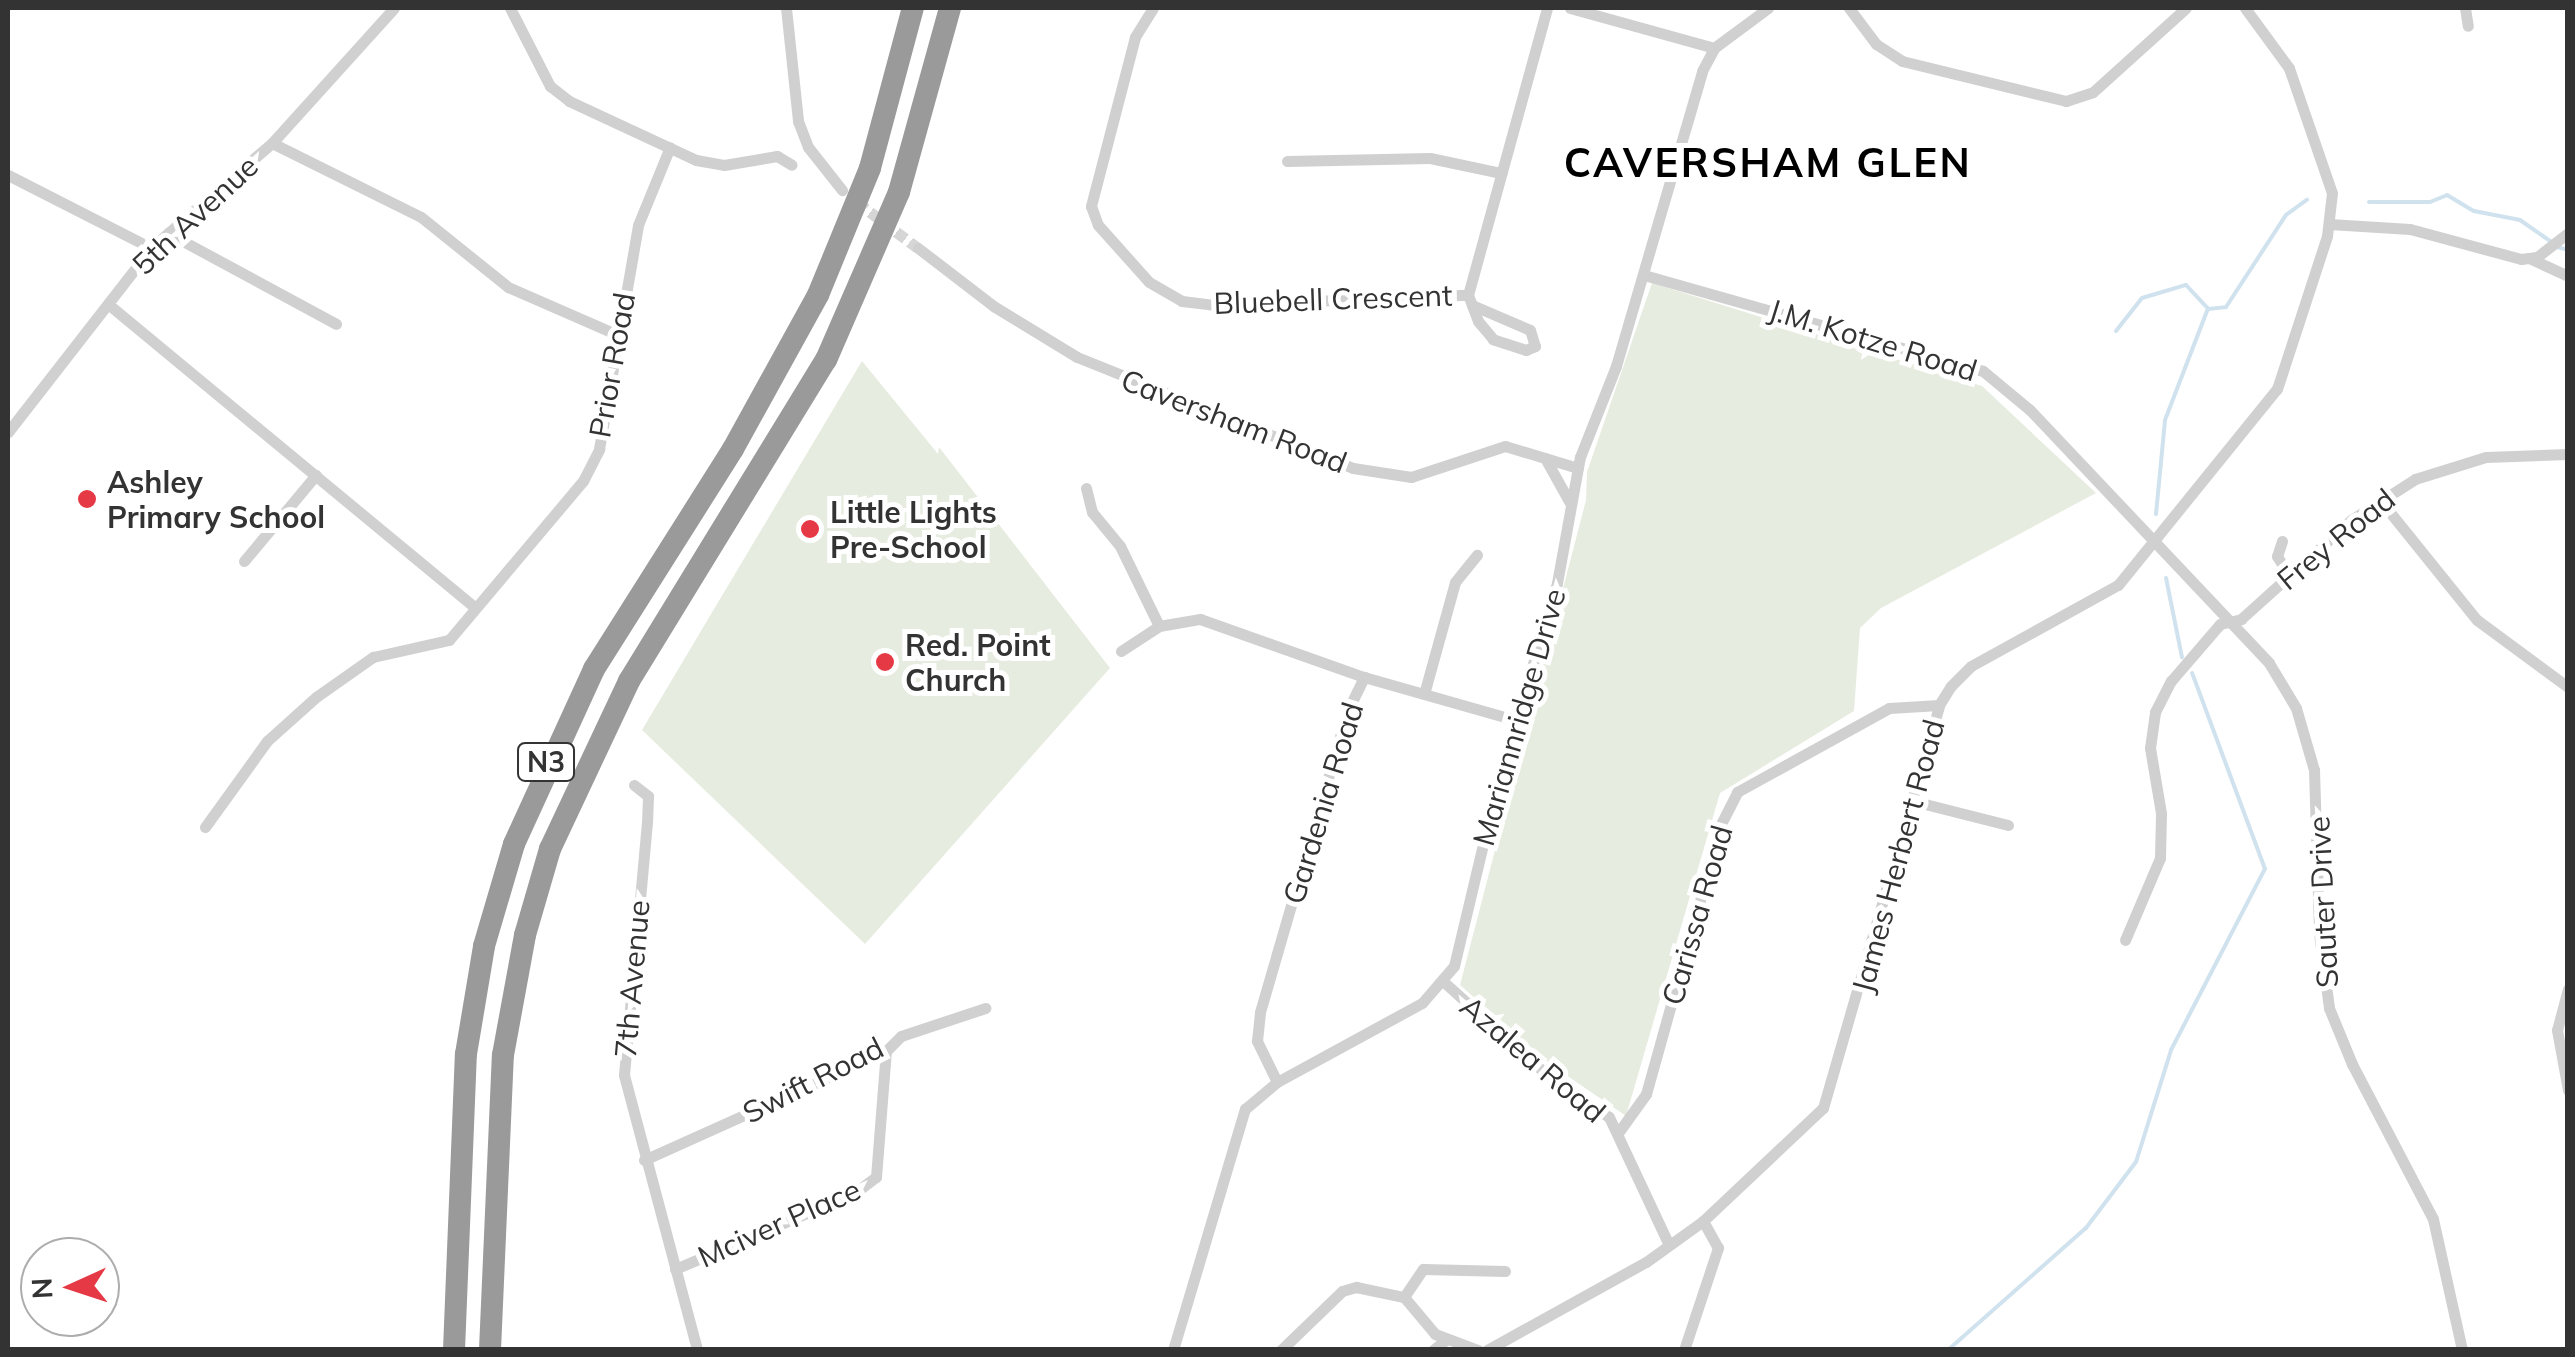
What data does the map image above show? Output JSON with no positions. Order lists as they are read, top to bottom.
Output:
{
  "streets": {
    "highway": ["N3"],
    "street": [
      "5th Avenue",
      "Bluebell Crescent",
      "J.M. Kotze Road",
      "Prior Road",
      "Caversham Road",
      "Frey Road",
      "Mariannridge Drive",
      "Gardenia Road",
      "James Herbert Road",
      "Sauter Drive",
      "Carissa Road",
      "7th Avenue",
      "Azalea Road",
      "Swift Road",
      "Mciver Place"
    ]
  },
  "crossings": [
    ["J.M. Kotze Road", "Mariannridge Drive"],
    ["J.M. Kotze Road", "James Herbert Road"],
    ["J.M. Kotze Road", "Sauter Drive"],
    ["Caversham Road", "Mariannridge Drive"],
    ["Frey Road", "Sauter Drive"],
    ["Mariannridge Drive", "Gardenia Road"],
    ["Mariannridge Drive", "Azalea Road"],
    ["James Herbert Road", "Sauter Drive"],
    ["James Herbert Road", "Carissa Road"],
    ["James Herbert Road", "Azalea Road"],
    ["Carissa Road", "Azalea Road"],
    ["7th Avenue", "Swift Road"],
    ["7th Avenue", "Mciver Place"],
    ["Swift Road", "Mciver Place"]
  ],
  "districts": ["CAVERSHAM GLEN"],
  "places": ["Ashley Primary School", "Little Lights Pre-School", "Red. Point Church"],
  "north": "left"
}
